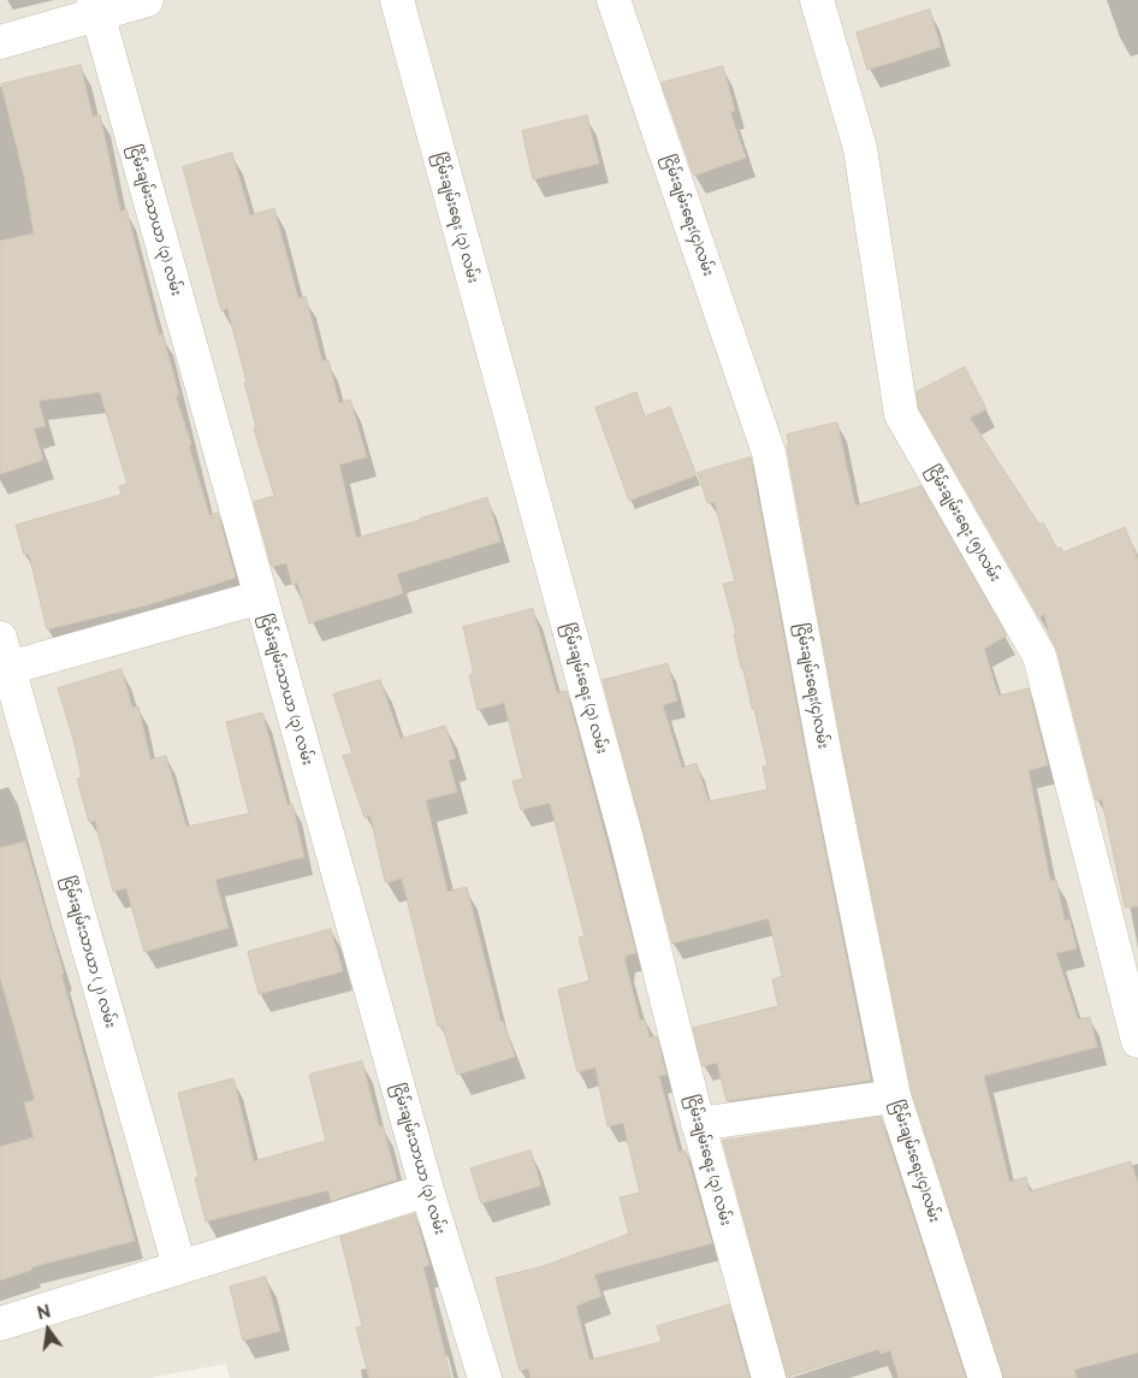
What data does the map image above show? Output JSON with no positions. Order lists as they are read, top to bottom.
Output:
{
  "streets": {
    "street": [
      "ငြိမ်းချမ်းရေး(၄)လမ်း",
      "ငြိမ်းချမ်းရေး (၃) လမ်း",
      "ငြိမ်းချမ်းသာယာ (၃) လမ်း",
      "ငြိမ်းချမ်းရေး (၅)လမ်း",
      "ငြိမ်းချမ်းသာယာ (၂) လမ်း"
    ]
  },
  "north": "top"
}
